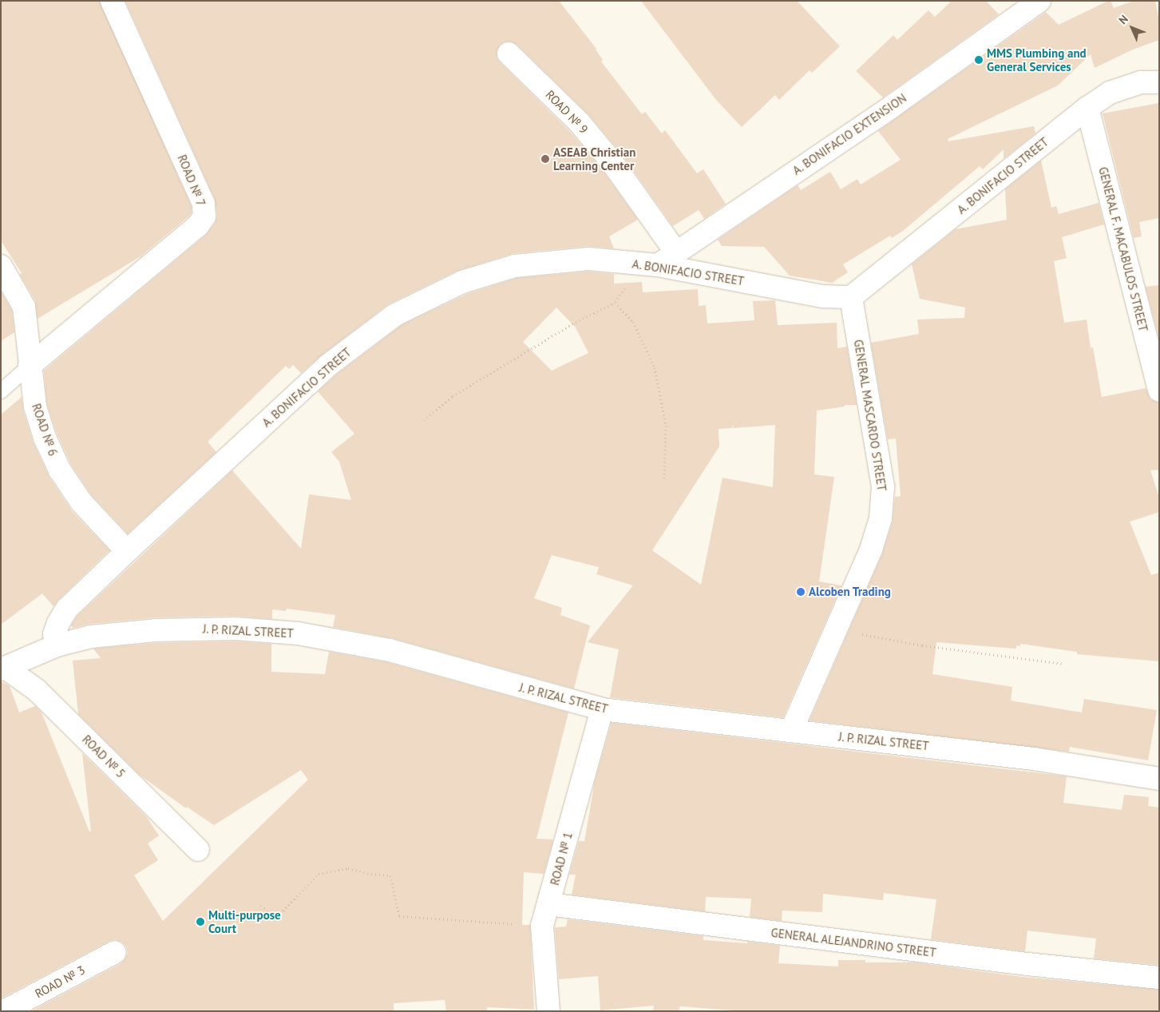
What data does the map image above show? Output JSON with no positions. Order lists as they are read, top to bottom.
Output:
{
  "streets": {
    "street": [
      "ROAD № 9",
      "A. BONIFACIO EXTENSION",
      "A. BONIFACIO STREET",
      "ROAD № 7",
      "GENERAL F. MACABULOS STREET",
      "GENERAL MASCARDO STREET",
      "ROAD № 6",
      "J. P. RIZAL STREET",
      "ROAD № 5",
      "ROAD № 1",
      "GENERAL ALEJANDRINO STREET",
      "ROAD № 3"
    ]
  },
  "crossings": [
    ["ROAD № 9", "A. BONIFACIO EXTENSION"],
    ["A. BONIFACIO EXTENSION", "A. BONIFACIO STREET"],
    ["A. BONIFACIO STREET", "GENERAL F. MACABULOS STREET"],
    ["A. BONIFACIO STREET", "GENERAL MASCARDO STREET"],
    ["A. BONIFACIO STREET", "ROAD № 6"],
    ["A. BONIFACIO STREET", "J. P. RIZAL STREET"],
    ["ROAD № 7", "ROAD № 6"],
    ["GENERAL MASCARDO STREET", "J. P. RIZAL STREET"],
    ["J. P. RIZAL STREET", "ROAD № 5"],
    ["J. P. RIZAL STREET", "ROAD № 1"],
    ["ROAD № 1", "GENERAL ALEJANDRINO STREET"]
  ],
  "places": [
    "MMS Plumbing and General Services",
    "ASEAB Christian Learning Center",
    "Alcoben Trading",
    "Multi-purpose Court"
  ],
  "north": "top left"
}
